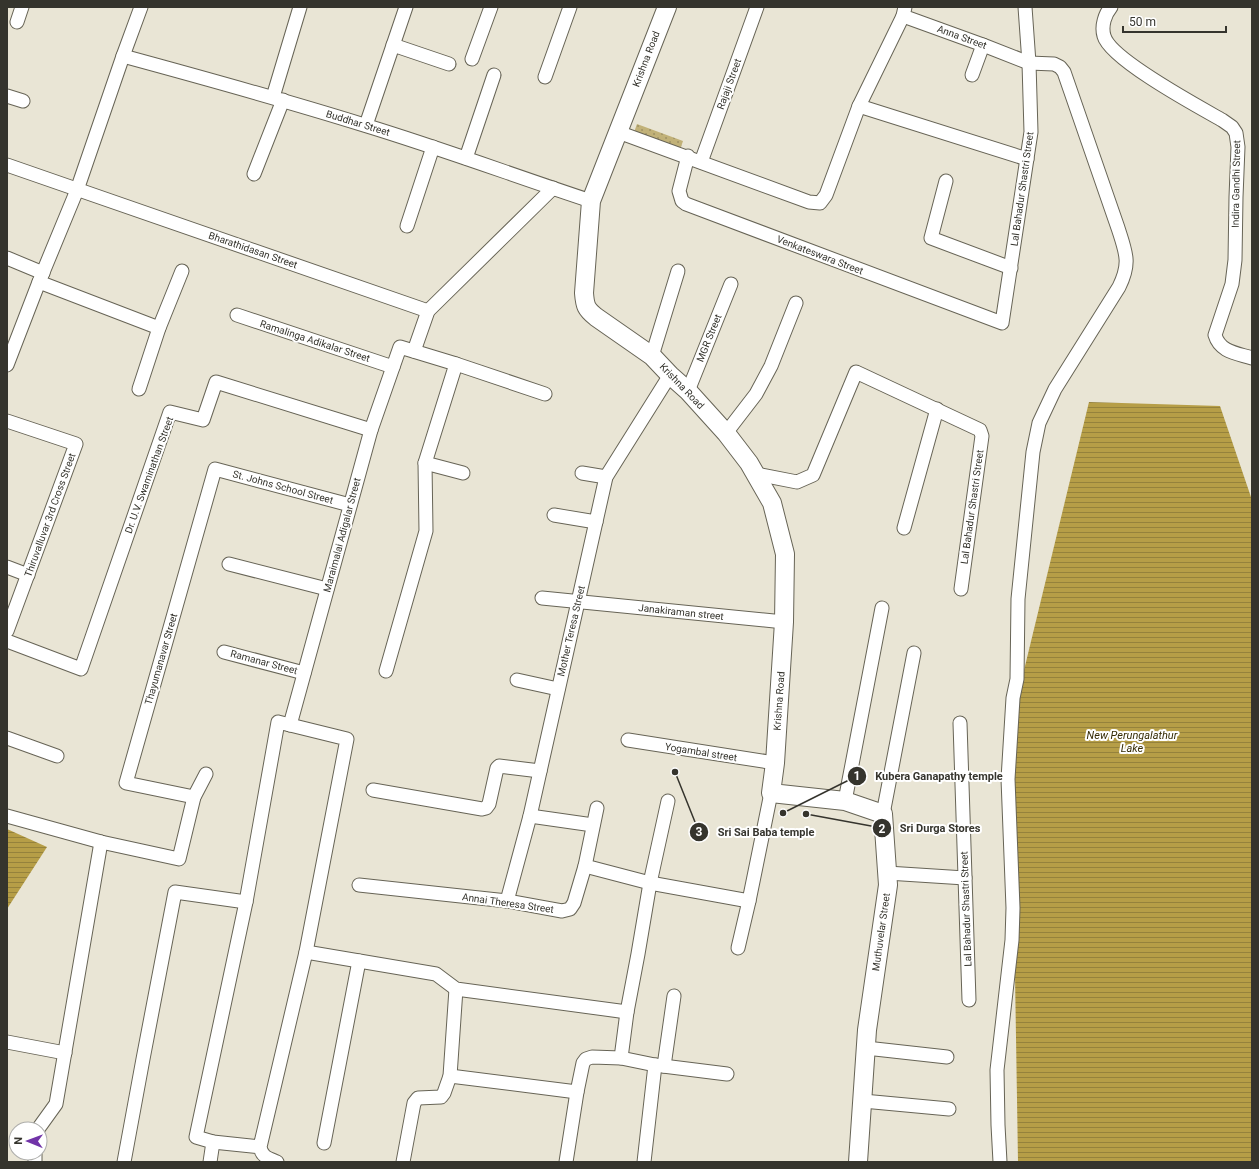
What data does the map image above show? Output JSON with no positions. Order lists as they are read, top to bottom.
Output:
{
  "streets": {
    "street": [
      "Anna Street",
      "Krishna Road",
      "Rajaji Street",
      "Buddhar Street",
      "Indira Gandhi Street",
      "Lal Bahadur Shastri Street",
      "Bharathidasan Street",
      "Venkateswara Street",
      "MGR Street",
      "Ramalinga Adikalar Street",
      "Dr. U.V. Swaminathan Street",
      "St. Johns School Street",
      "Thiruvalluvar 3rd Cross Street",
      "Maraimalai Adigalar Street",
      "Janakiraman street",
      "Mother Teresa Street",
      "Thayumanavar Street",
      "Ramanar Street",
      "Yogambal street",
      "Annai Theresa Street",
      "Muthuvelar Street"
    ]
  },
  "crossings": [
    ["Anna Street", "Lal Bahadur Shastri Street"],
    ["Krishna Road", "Buddhar Street"],
    ["Krishna Road", "MGR Street"],
    ["Krishna Road", "Janakiraman street"],
    ["Krishna Road", "Mother Teresa Street"],
    ["Krishna Road", "Yogambal street"],
    ["Lal Bahadur Shastri Street", "Venkateswara Street"],
    ["Ramalinga Adikalar Street", "Maraimalai Adigalar Street"],
    ["Dr. U.V. Swaminathan Street", "Maraimalai Adigalar Street"],
    ["St. Johns School Street", "Maraimalai Adigalar Street"],
    ["St. Johns School Street", "Thayumanavar Street"],
    ["Maraimalai Adigalar Street", "Ramanar Street"],
    ["Janakiraman street", "Mother Teresa Street"],
    ["Mother Teresa Street", "Annai Theresa Street"]
  ],
  "water": ["New Perungalathur Lake"],
  "places": ["Sri Sai Baba temple", "Kubera Ganapathy temple", "Sri Durga Stores"],
  "scale_bar": "50 m",
  "north": "left"
}
